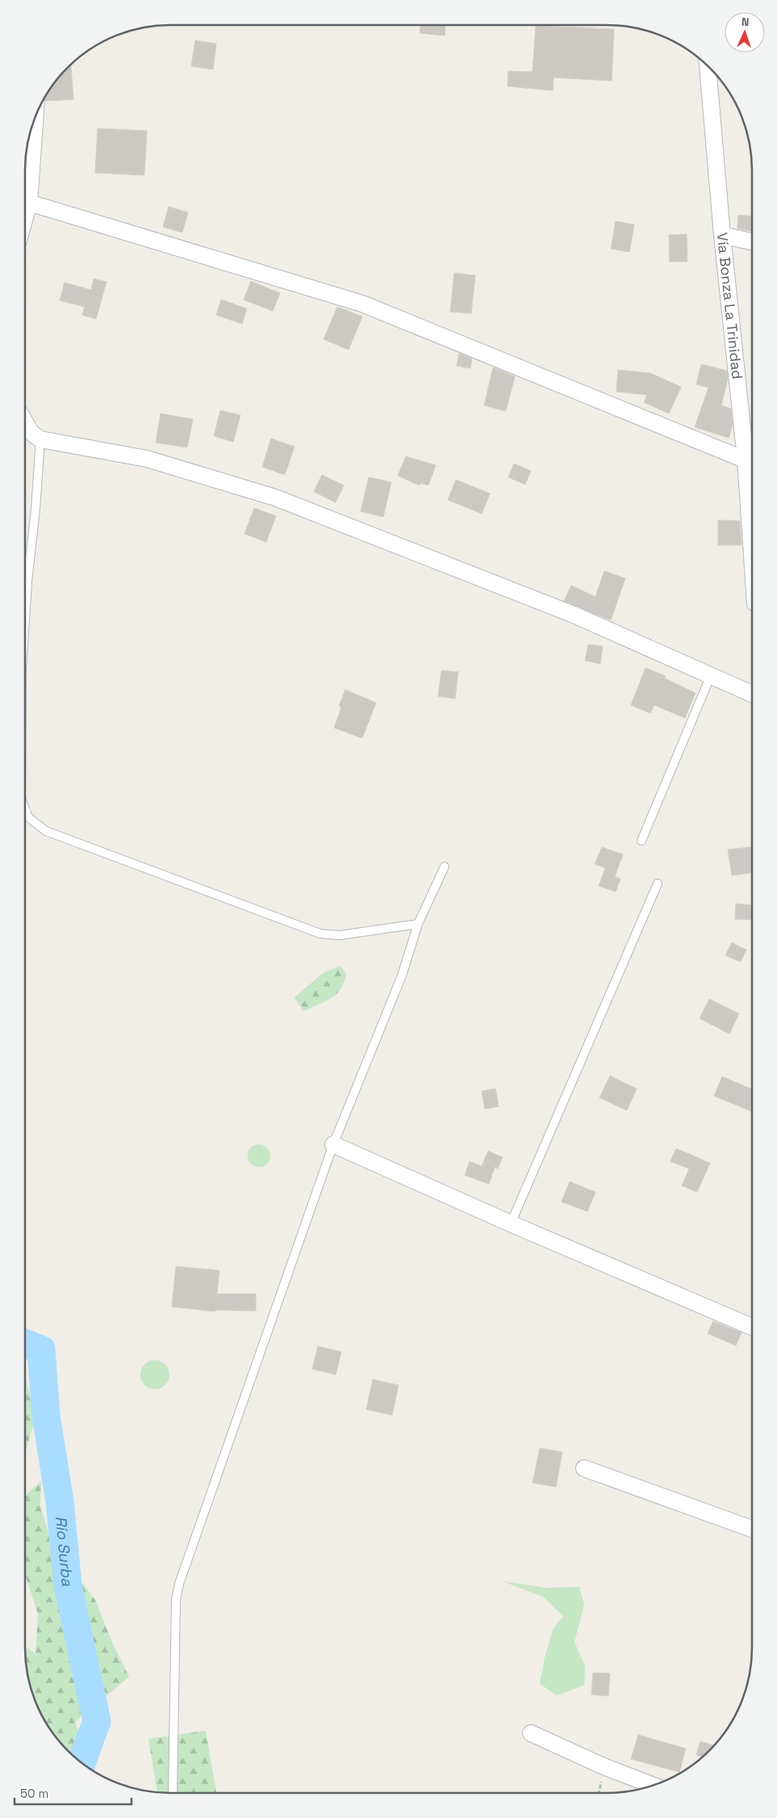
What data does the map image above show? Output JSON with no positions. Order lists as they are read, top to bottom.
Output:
{
  "streets": {
    "street": ["Vía Bonza La Trinidad"]
  },
  "water": ["Río Surba"],
  "scale_bar": "50 m",
  "north": "top"
}
